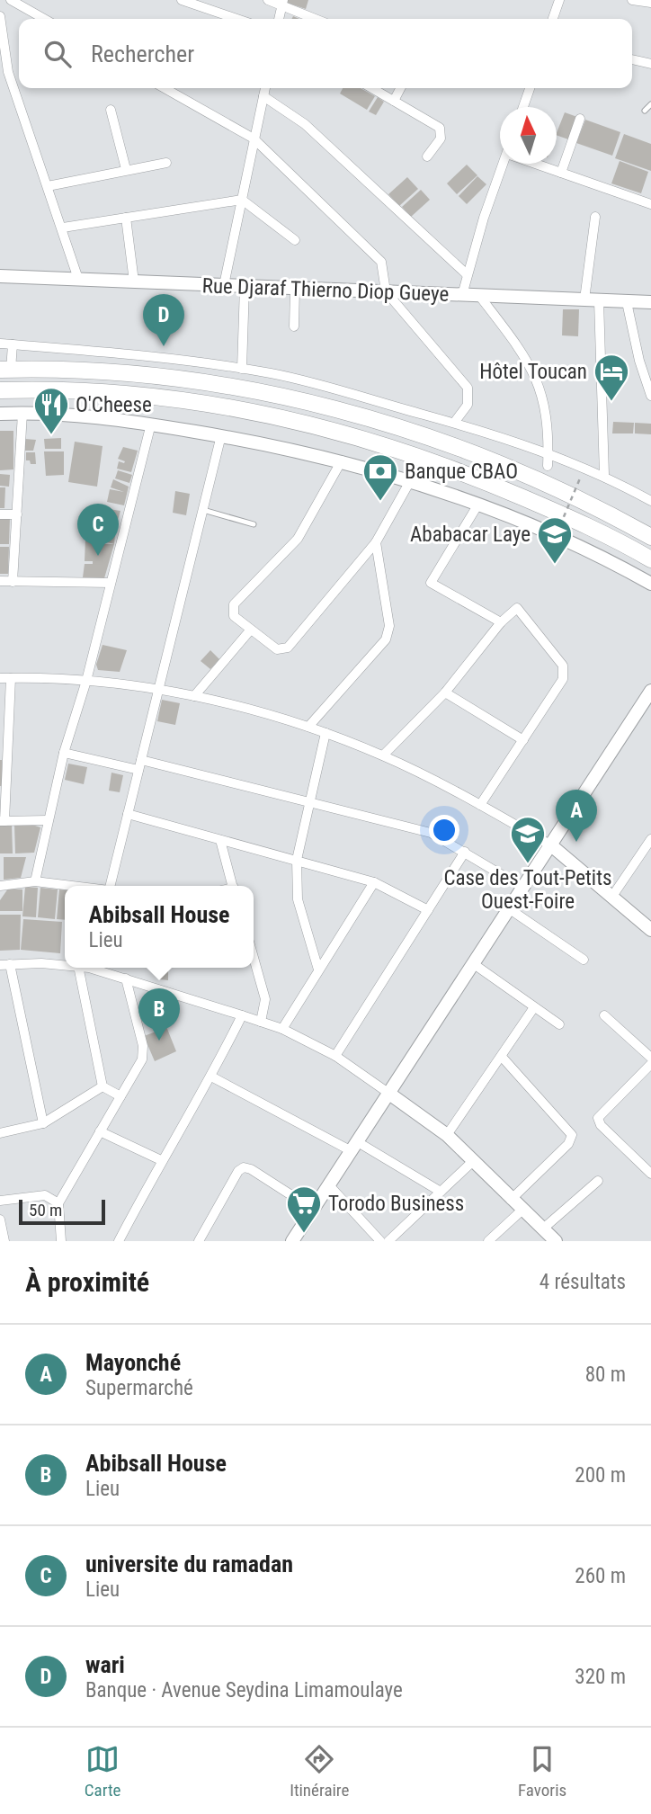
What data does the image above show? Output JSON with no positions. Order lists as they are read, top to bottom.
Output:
{
  "streets": {
    "street": ["Rue Djaraf Thierno Diop Gueye"]
  },
  "places": {
    "hotel": ["Hôtel Toucan"],
    "restaurant": ["O'Cheese"],
    "bank": ["Banque CBAO"],
    "school or university": ["Ababacar Laye", "Case des Tout-Petits Ouest-Foire"],
    "supermarket": ["Torodo Business"]
  },
  "scale_bar": "50 m",
  "north": "top",
  "page": {
    "search": "Rechercher",
    "pins": [
      "D",
      "C",
      "A",
      "B"
    ],
    "popup": ["Abibsall House", "Lieu"],
    "scale": "50 m",
    "heading": ["À proximité", "4 résultats"],
    "list": [
      {
        "mark": "A",
        "name": "Mayonché",
        "note": "Supermarché",
        "value": "80 m"
      },
      {
        "mark": "B",
        "name": "Abibsall House",
        "note": "Lieu",
        "value": "200 m"
      },
      {
        "mark": "C",
        "name": "universite du ramadan",
        "note": "Lieu",
        "value": "260 m"
      },
      {
        "mark": "D",
        "name": "wari",
        "note": "Banque · Avenue Seydina Limamoulaye",
        "value": "320 m"
      }
    ],
    "nav": ["Carte", "Itinéraire", "Favoris"]
  }
}
